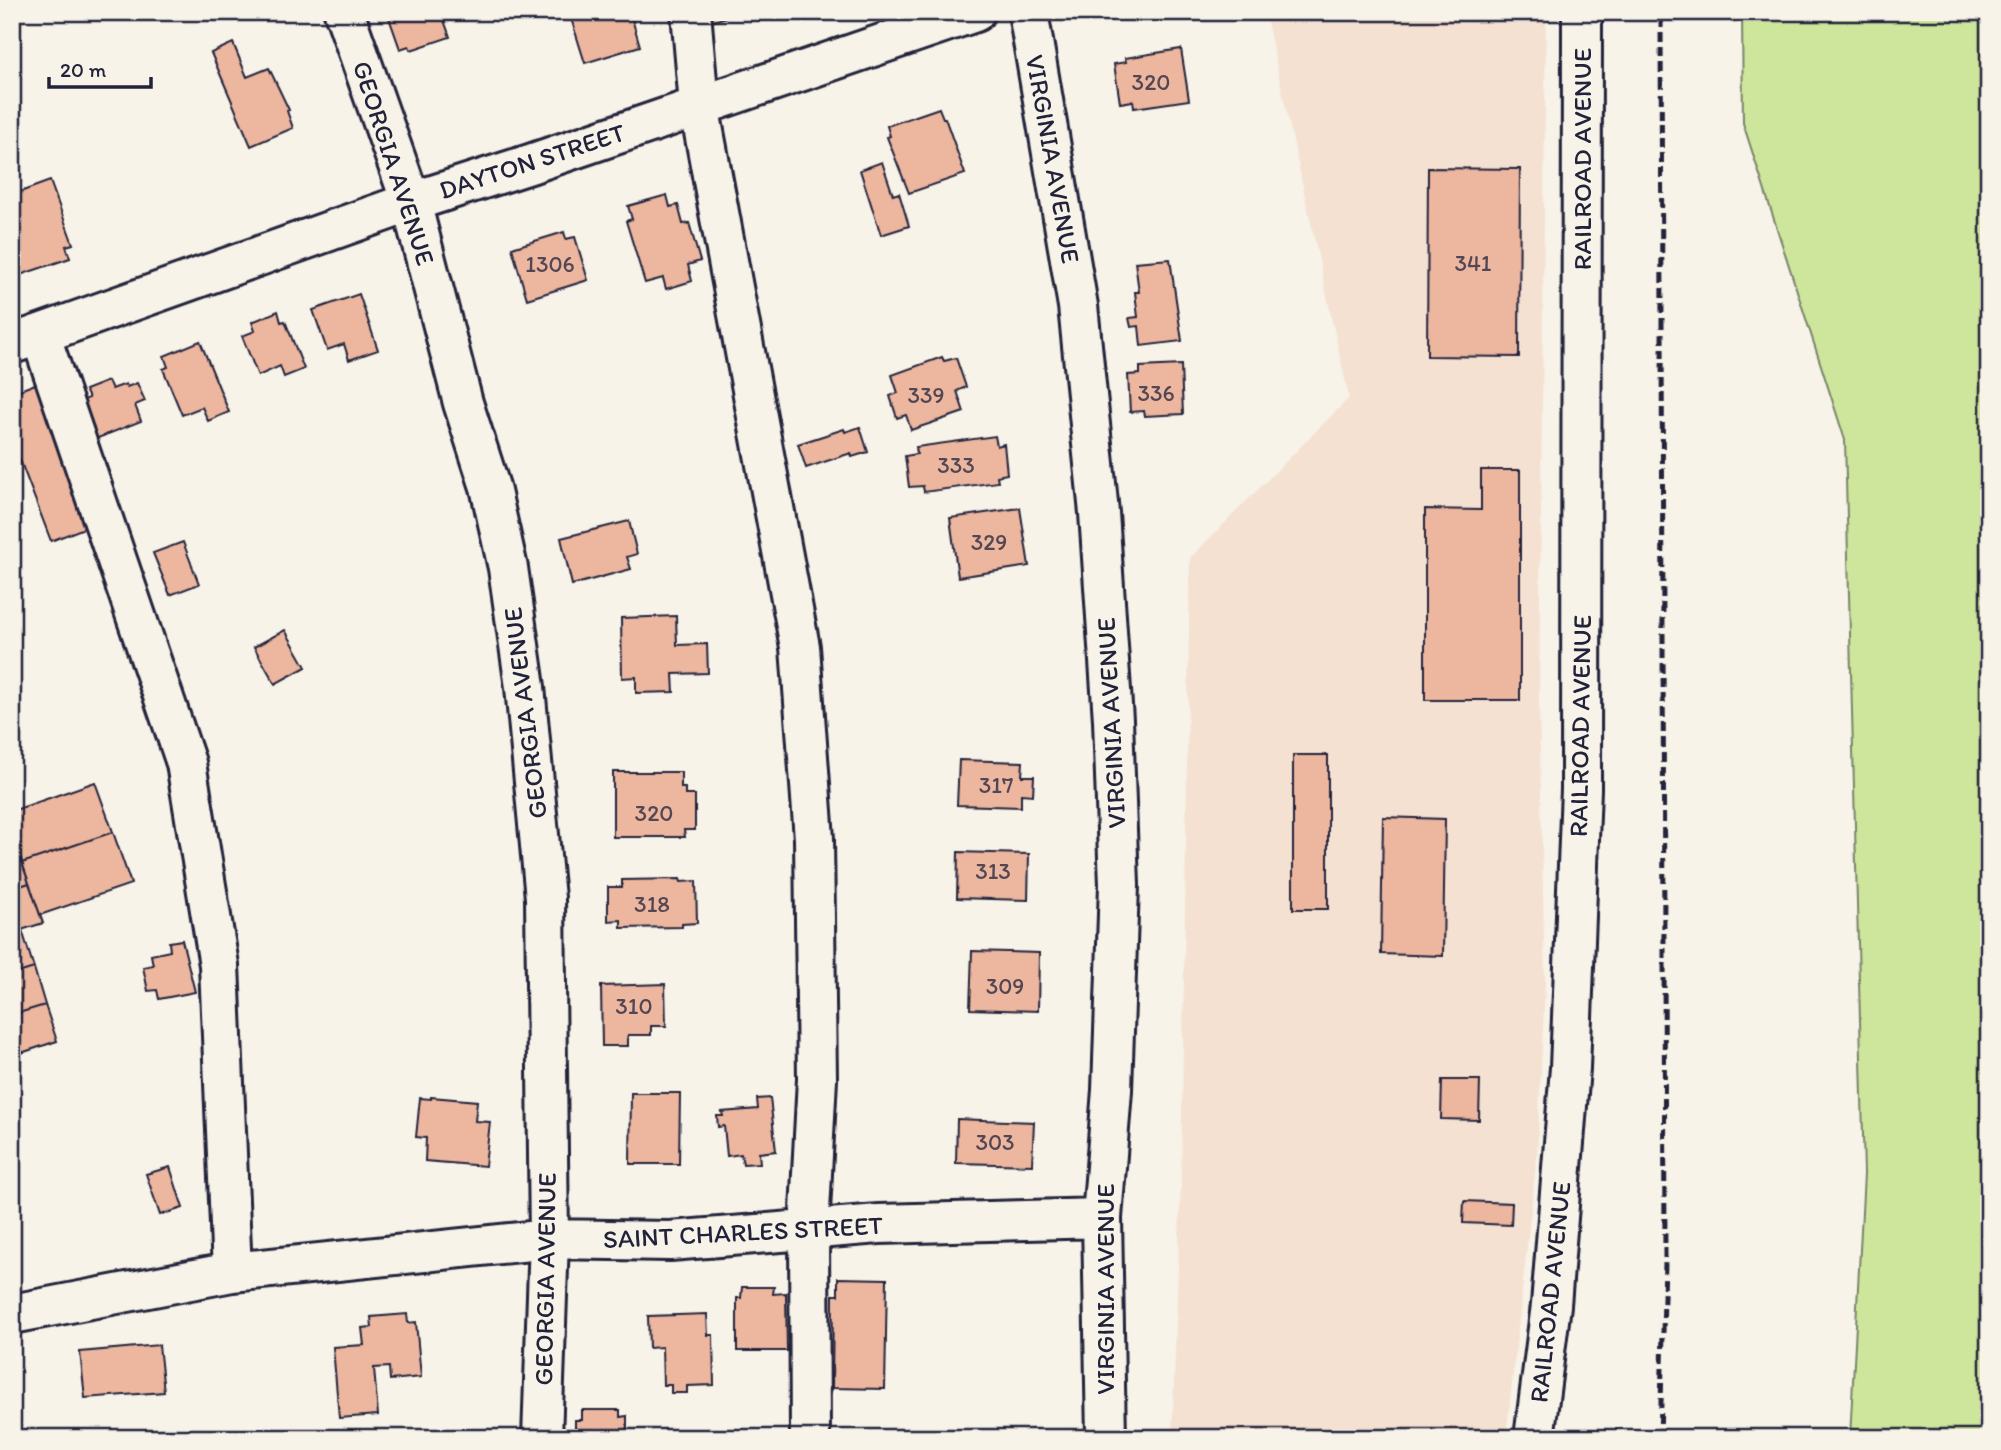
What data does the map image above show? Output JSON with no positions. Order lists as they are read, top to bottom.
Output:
{
  "streets": {
    "street": [
      "VIRGINIA AVENUE",
      "RAILROAD AVENUE",
      "DAYTON STREET",
      "GEORGIA AVENUE",
      "SAINT CHARLES STREET"
    ]
  },
  "crossings": [
    ["VIRGINIA AVENUE", "SAINT CHARLES STREET"],
    ["DAYTON STREET", "GEORGIA AVENUE"],
    ["GEORGIA AVENUE", "SAINT CHARLES STREET"]
  ],
  "house_numbers": [
    "320",
    "341",
    "1306",
    "336",
    "339",
    "333",
    "329",
    "317",
    "320",
    "313",
    "318",
    "309",
    "310",
    "303"
  ],
  "scale_bar": "20 m"
}
